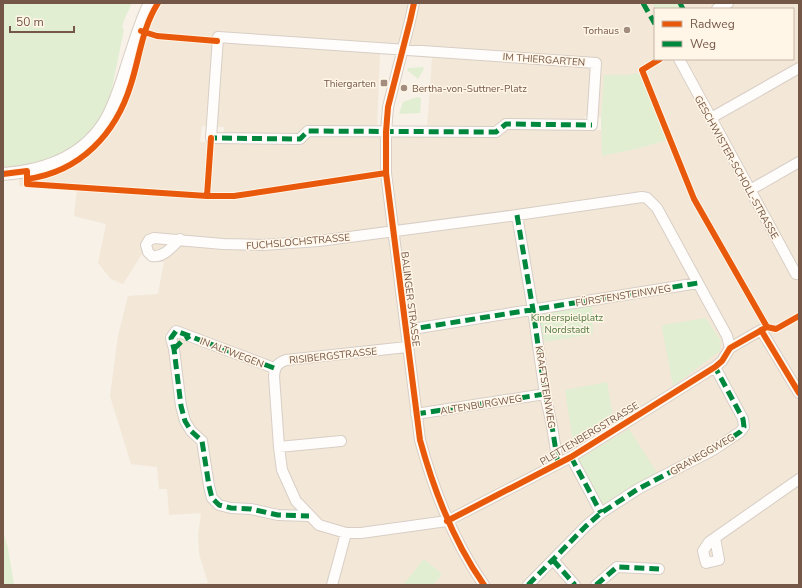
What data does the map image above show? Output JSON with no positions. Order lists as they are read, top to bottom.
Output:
{
  "streets": {
    "street": [
      "IM THIERGARTEN",
      "GESCHWISTER-SCHOLL-STRASSE",
      "FUCHSLOCHSTRASSE",
      "FÜRSTENSTEINWEG",
      "BALINGER STRASSE",
      "IN ALTWEGEN",
      "RISIBERGSTRASSE",
      "KRAFTSTEINWEG",
      "ALTENBURGWEG",
      "PLETTENBERGSTRASSE",
      "GRANEGGWEG"
    ]
  },
  "crossings": [
    ["IM THIERGARTEN", "BALINGER STRASSE"],
    ["FUCHSLOCHSTRASSE", "BALINGER STRASSE"],
    ["FÜRSTENSTEINWEG", "BALINGER STRASSE"],
    ["FÜRSTENSTEINWEG", "KRAFTSTEINWEG"],
    ["BALINGER STRASSE", "RISIBERGSTRASSE"],
    ["BALINGER STRASSE", "ALTENBURGWEG"],
    ["BALINGER STRASSE", "PLETTENBERGSTRASSE"],
    ["IN ALTWEGEN", "RISIBERGSTRASSE"],
    ["KRAFTSTEINWEG", "ALTENBURGWEG"],
    ["KRAFTSTEINWEG", "PLETTENBERGSTRASSE"],
    ["PLETTENBERGSTRASSE", "GRANEGGWEG"]
  ],
  "parks": ["Kinderspielplatz Nordstadt"],
  "places": {
    "other": ["Torhaus", "Bertha-von-Suttner-Platz"],
    "transit": ["Thiergarten"]
  },
  "legend": ["Radweg", "Weg"],
  "scale_bar": "50 m"
}
